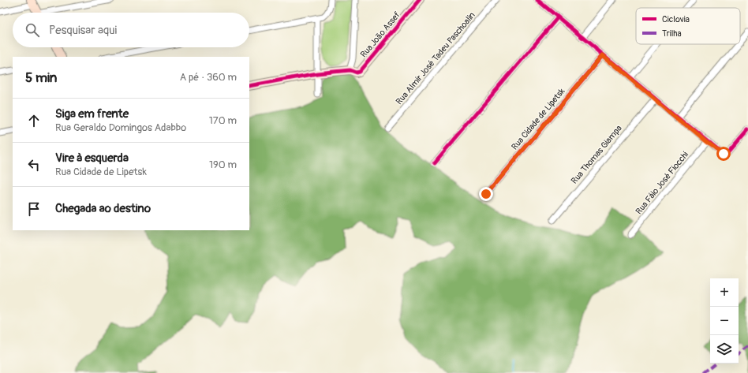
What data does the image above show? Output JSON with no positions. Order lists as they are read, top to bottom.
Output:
{
  "streets": {
    "street": [
      "Rua João Assef",
      "Rua Almir José Tadeu Paschoalin",
      "Rua Cidade de Lipetsk",
      "Rua Thomas Giampa",
      "Rua Fáio José Fiocchi"
    ]
  },
  "legend": ["Ciclovia", "Trilha"],
  "page": {
    "search": "Pesquisar aqui",
    "heading": ["5 min", "A pé · 360 m"],
    "list": [
      ["Siga em frente", "Rua Geraldo Domingos Adabbo", "170 m"],
      ["Vire à esquerda", "Rua Cidade de Lipetsk", "190 m"],
      "Chegada ao destino"
    ],
    "map_buttons": ["+", "−"]
  }
}
